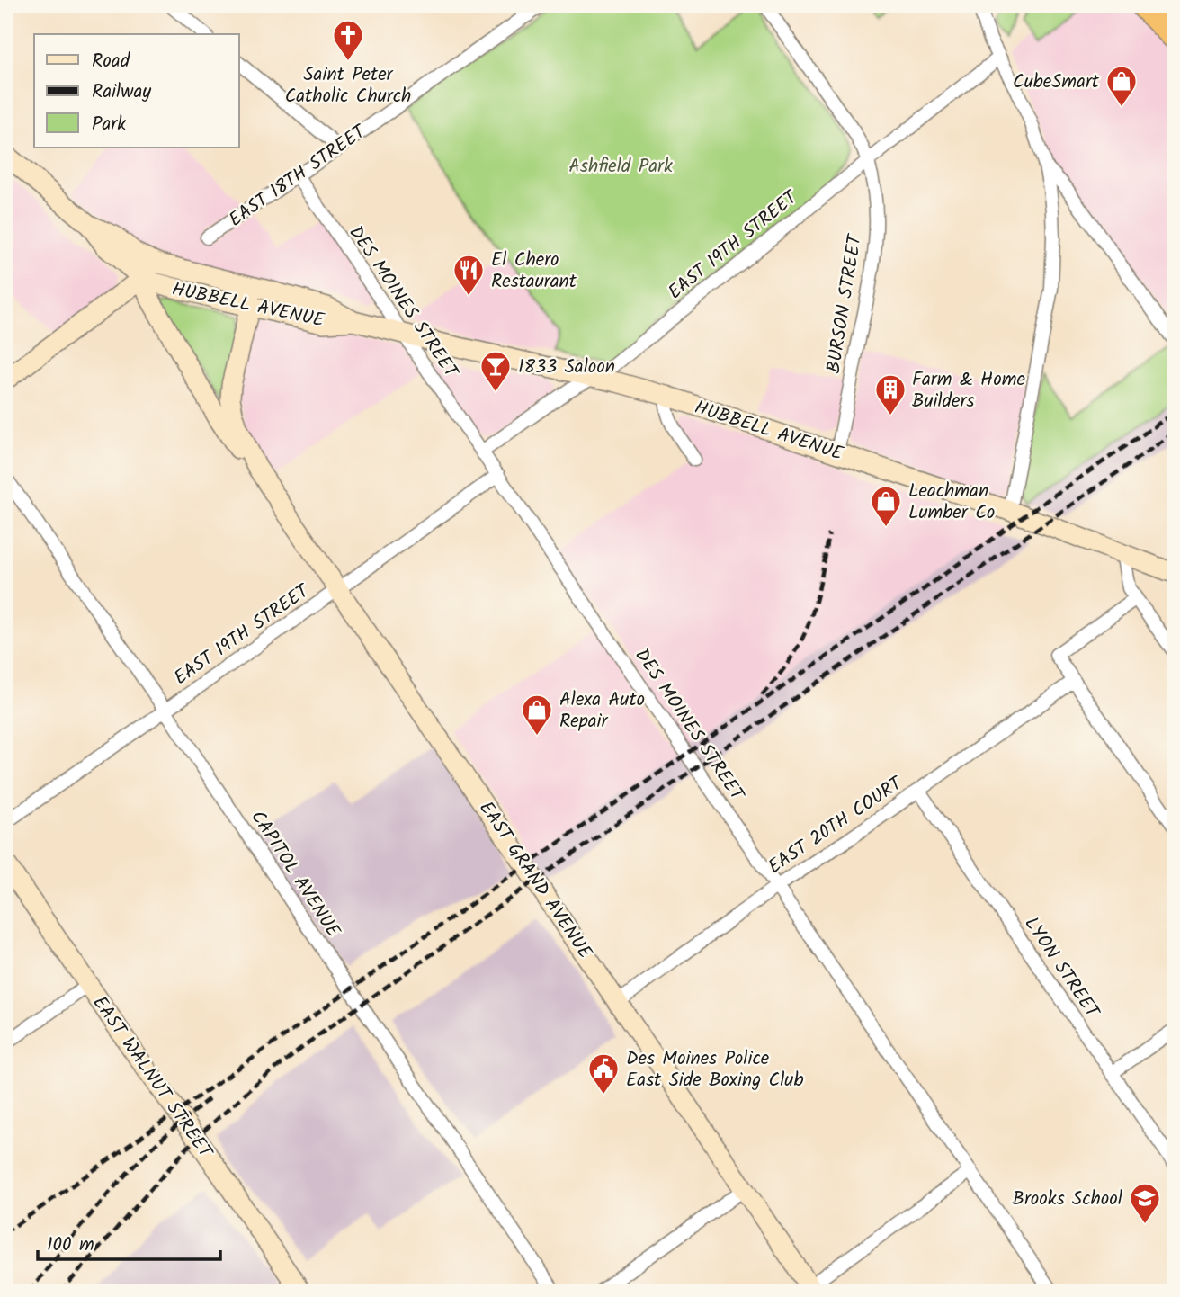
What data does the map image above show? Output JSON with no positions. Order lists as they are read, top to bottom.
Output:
{
  "streets": {
    "street": [
      "EAST 18TH STREET",
      "EAST 19TH STREET",
      "DES MOINES STREET",
      "HUBBELL AVENUE",
      "BURSON STREET",
      "EAST 20TH COURT",
      "CAPITOL AVENUE",
      "EAST GRAND AVENUE",
      "LYON STREET",
      "EAST WALNUT STREET"
    ]
  },
  "crossings": [
    ["EAST 18TH STREET", "DES MOINES STREET"],
    ["EAST 19TH STREET", "DES MOINES STREET"],
    ["EAST 19TH STREET", "HUBBELL AVENUE"],
    ["EAST 19TH STREET", "BURSON STREET"],
    ["EAST 19TH STREET", "CAPITOL AVENUE"],
    ["EAST 19TH STREET", "EAST GRAND AVENUE"],
    ["DES MOINES STREET", "HUBBELL AVENUE"],
    ["DES MOINES STREET", "EAST 20TH COURT"],
    ["HUBBELL AVENUE", "BURSON STREET"],
    ["HUBBELL AVENUE", "EAST GRAND AVENUE"],
    ["EAST 20TH COURT", "EAST GRAND AVENUE"],
    ["EAST 20TH COURT", "LYON STREET"]
  ],
  "parks": ["Ashfield Park"],
  "places": {
    "church": ["Saint Peter Catholic Church"],
    "shop": ["CubeSmart", "Leachman Lumber Co", "Alexa Auto Repair"],
    "restaurant": ["El Chero Restaurant"],
    "bar": ["1833 Saloon"],
    "building": ["Farm & Home Builders"],
    "public building": ["Des Moines Police East Side Boxing Club"],
    "school or university": ["Brooks School"]
  },
  "legend": ["Road", "Railway", "Park"],
  "scale_bar": "100 m"
}
